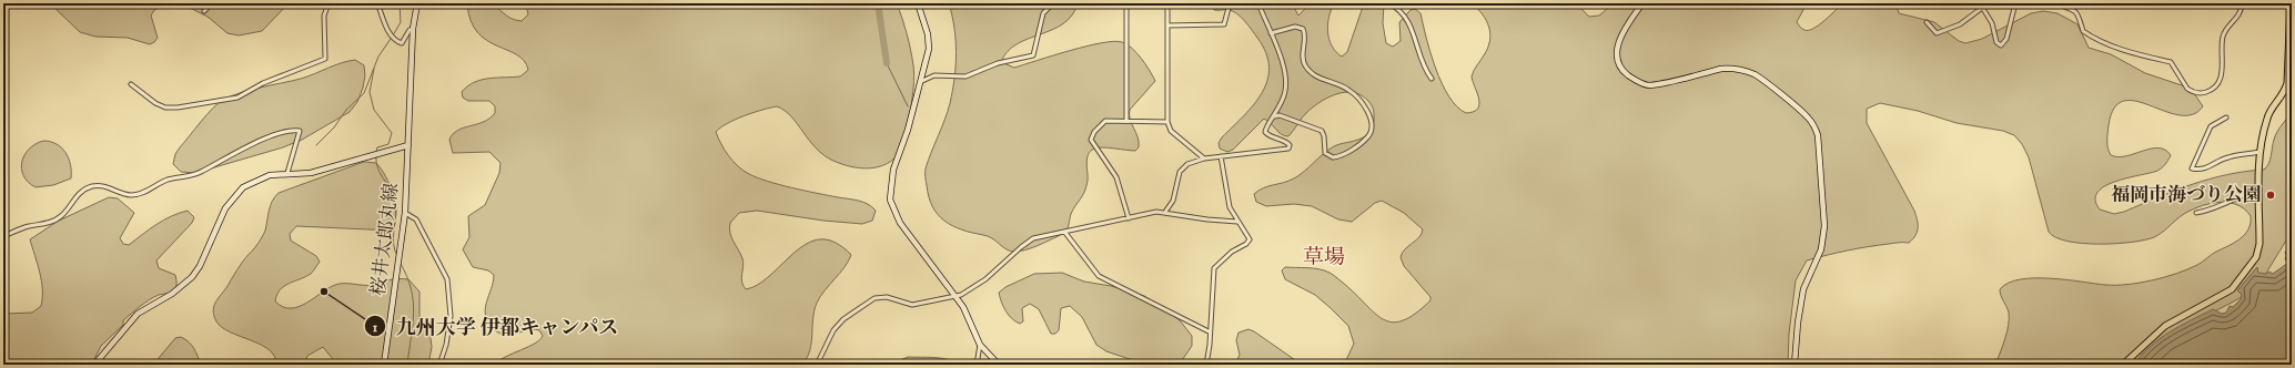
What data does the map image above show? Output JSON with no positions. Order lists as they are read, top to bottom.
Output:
{
  "streets": {
    "street": ["桜井太郎丸線"]
  },
  "districts": ["草場"],
  "places": ["福岡市海づり公園", "九州大学 伊都キャンパス"]
}
